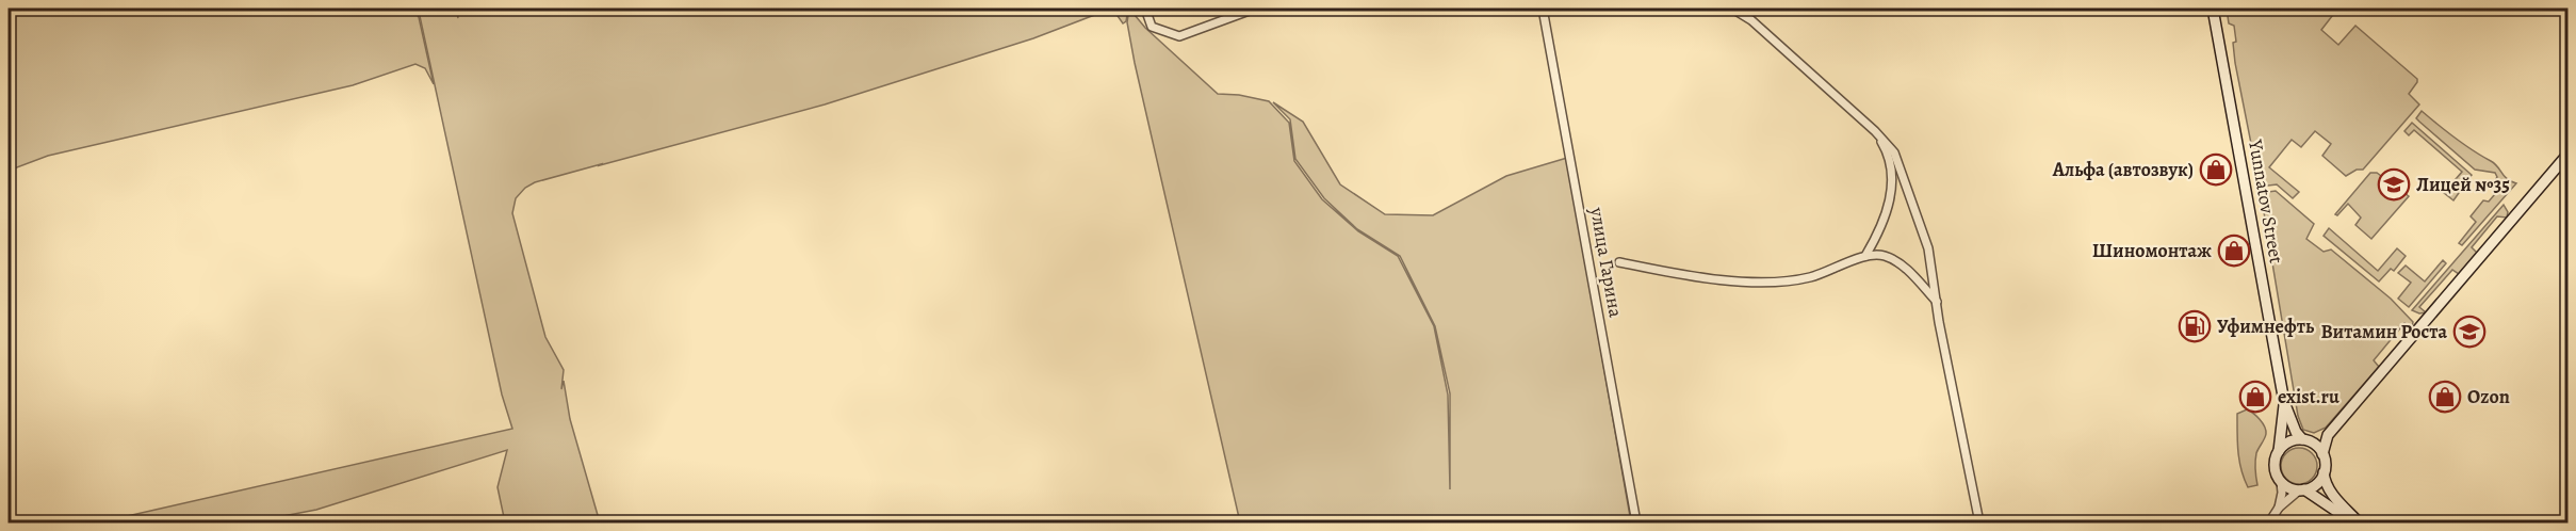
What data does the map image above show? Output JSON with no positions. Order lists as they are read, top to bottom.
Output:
{
  "streets": {
    "main road": ["Yunnatov Street"],
    "street": ["улица Гарина"]
  },
  "places": {
    "shop": [
      "Альфа (автозвук)",
      "Шиномонтаж",
      "exist.ru",
      "Ozon"
    ],
    "school or university": ["Лицей №35", "Витамин Роста"],
    "fuel station": ["Уфимнефть"]
  }
}
